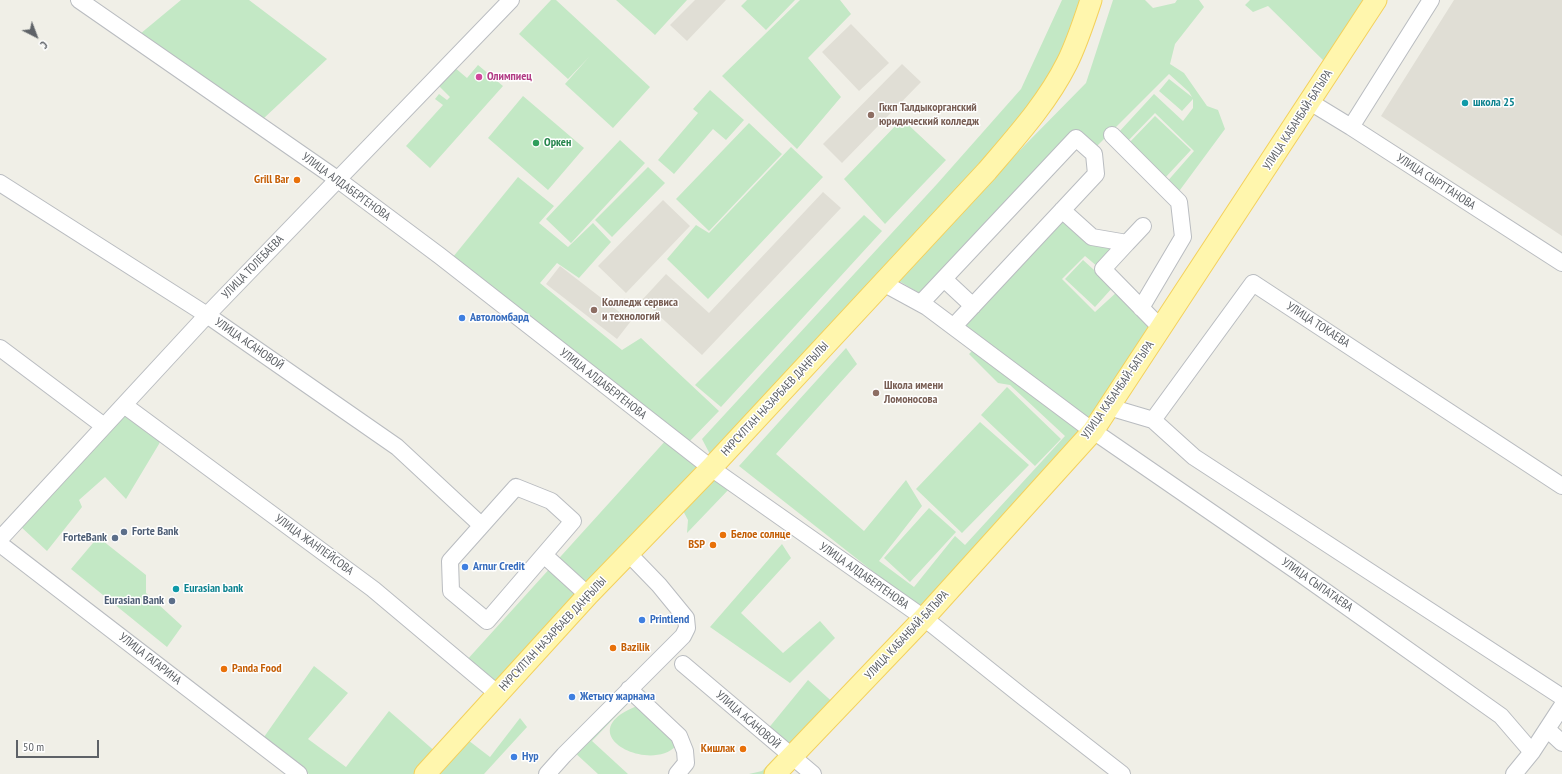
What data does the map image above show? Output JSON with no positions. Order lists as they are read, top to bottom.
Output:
{
  "streets": {
    "main road": ["УЛИЦА КАБАНБАЙ-БАТЫРА", "НҰРСҰЛТАН НАЗАРБАЕВ ДАҢҒЫЛЫ"],
    "street": [
      "УЛИЦА СЫРТТАНОВА",
      "УЛИЦА АЛДАБЕРГЕНОВА",
      "УЛИЦА ТОЛЕБАЕВА",
      "УЛИЦА ТОКАЕВА",
      "УЛИЦА АСАНОВОЙ",
      "УЛИЦА ЖАНПЕЙСОВА",
      "УЛИЦА СЫПАТАЕВА",
      "УЛИЦА ГАГАРИНА"
    ]
  },
  "crossings": [
    ["УЛИЦА КАБАНБАЙ-БАТЫРА", "УЛИЦА СЫРТТАНОВА"],
    ["УЛИЦА КАБАНБАЙ-БАТЫРА", "УЛИЦА АЛДАБЕРГЕНОВА"],
    ["УЛИЦА КАБАНБАЙ-БАТЫРА", "УЛИЦА АСАНОВОЙ"],
    ["УЛИЦА КАБАНБАЙ-БАТЫРА", "УЛИЦА СЫПАТАЕВА"],
    ["УЛИЦА АЛДАБЕРГЕНОВА", "УЛИЦА ТОЛЕБАЕВА"],
    ["УЛИЦА АЛДАБЕРГЕНОВА", "НҰРСҰЛТАН НАЗАРБАЕВ ДАҢҒЫЛЫ"],
    ["УЛИЦА ТОЛЕБАЕВА", "УЛИЦА АСАНОВОЙ"],
    ["УЛИЦА ТОЛЕБАЕВА", "УЛИЦА ЖАНПЕЙСОВА"],
    ["НҰРСҰЛТАН НАЗАРБАЕВ ДАҢҒЫЛЫ", "УЛИЦА ЖАНПЕЙСОВА"],
    ["НҰРСҰЛТАН НАЗАРБАЕВ ДАҢҒЫЛЫ", "УЛИЦА СЫПАТАЕВА"]
  ],
  "places": [
    "Олимпиец",
    "школа 25",
    "Гккп Талдыкорганский юридический колледж",
    "Оркен",
    "Grill Bar",
    "Колледж сервиса и технологий",
    "Автоломбард",
    "Школа имени Ломоносова",
    "Forte Bank",
    "Белое солнце",
    "ForteBank",
    "BSP",
    "Arnur Credit",
    "Eurasian bank",
    "Eurasian Bank",
    "Printlend",
    "Bazilik",
    "Panda Food",
    "Жетысу жарнама",
    "Кишлак",
    "Нур"
  ],
  "scale_bar": "50 m",
  "north": "bottom right"
}
